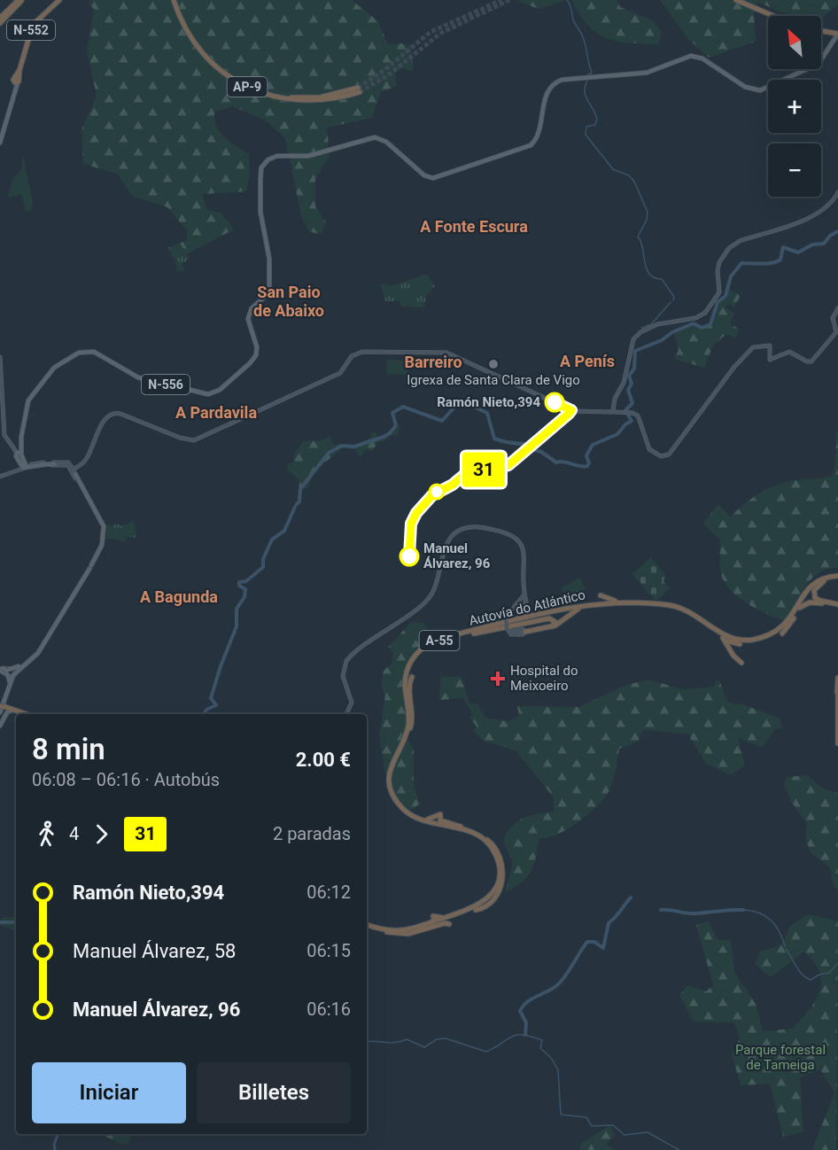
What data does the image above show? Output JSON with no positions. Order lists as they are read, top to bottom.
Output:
{
  "streets": {
    "highway": [
      "N-552",
      "AP-9",
      "Autovía do Atlántico",
      "A-55"
    ],
    "main road": ["N-556"]
  },
  "crossings": [
    ["Autovía do Atlántico", "A-55"]
  ],
  "districts": [
    "A Fonte Escura",
    "San Paio de Abaixo",
    "A Penís",
    "Barreiro",
    "A Pardavila",
    "A Bagunda"
  ],
  "parks": ["Parque forestal de Tameiga"],
  "places": {
    "other": ["Igrexa de Santa Clara de Vigo", "Ramón Nieto,394", "Manuel Álvarez, 96"],
    "health": ["Hospital do Meixoeiro"]
  },
  "lines": ["bus line 31"],
  "north": "top left",
  "page": {
    "on_map": "31",
    "map_buttons": ["+", "−"],
    "heading": ["8 min", "06:08 – 06:16 · Autobús", "2.00 €"],
    "legs": ["4", "31", "2 paradas"],
    "list": [
      {
        "name": "Ramón Nieto,394",
        "value": "06:12"
      },
      {
        "name": "Manuel Álvarez, 58",
        "value": "06:15"
      },
      {
        "name": "Manuel Álvarez, 96",
        "value": "06:16"
      }
    ],
    "buttons": ["Iniciar", "Billetes"]
  }
}
